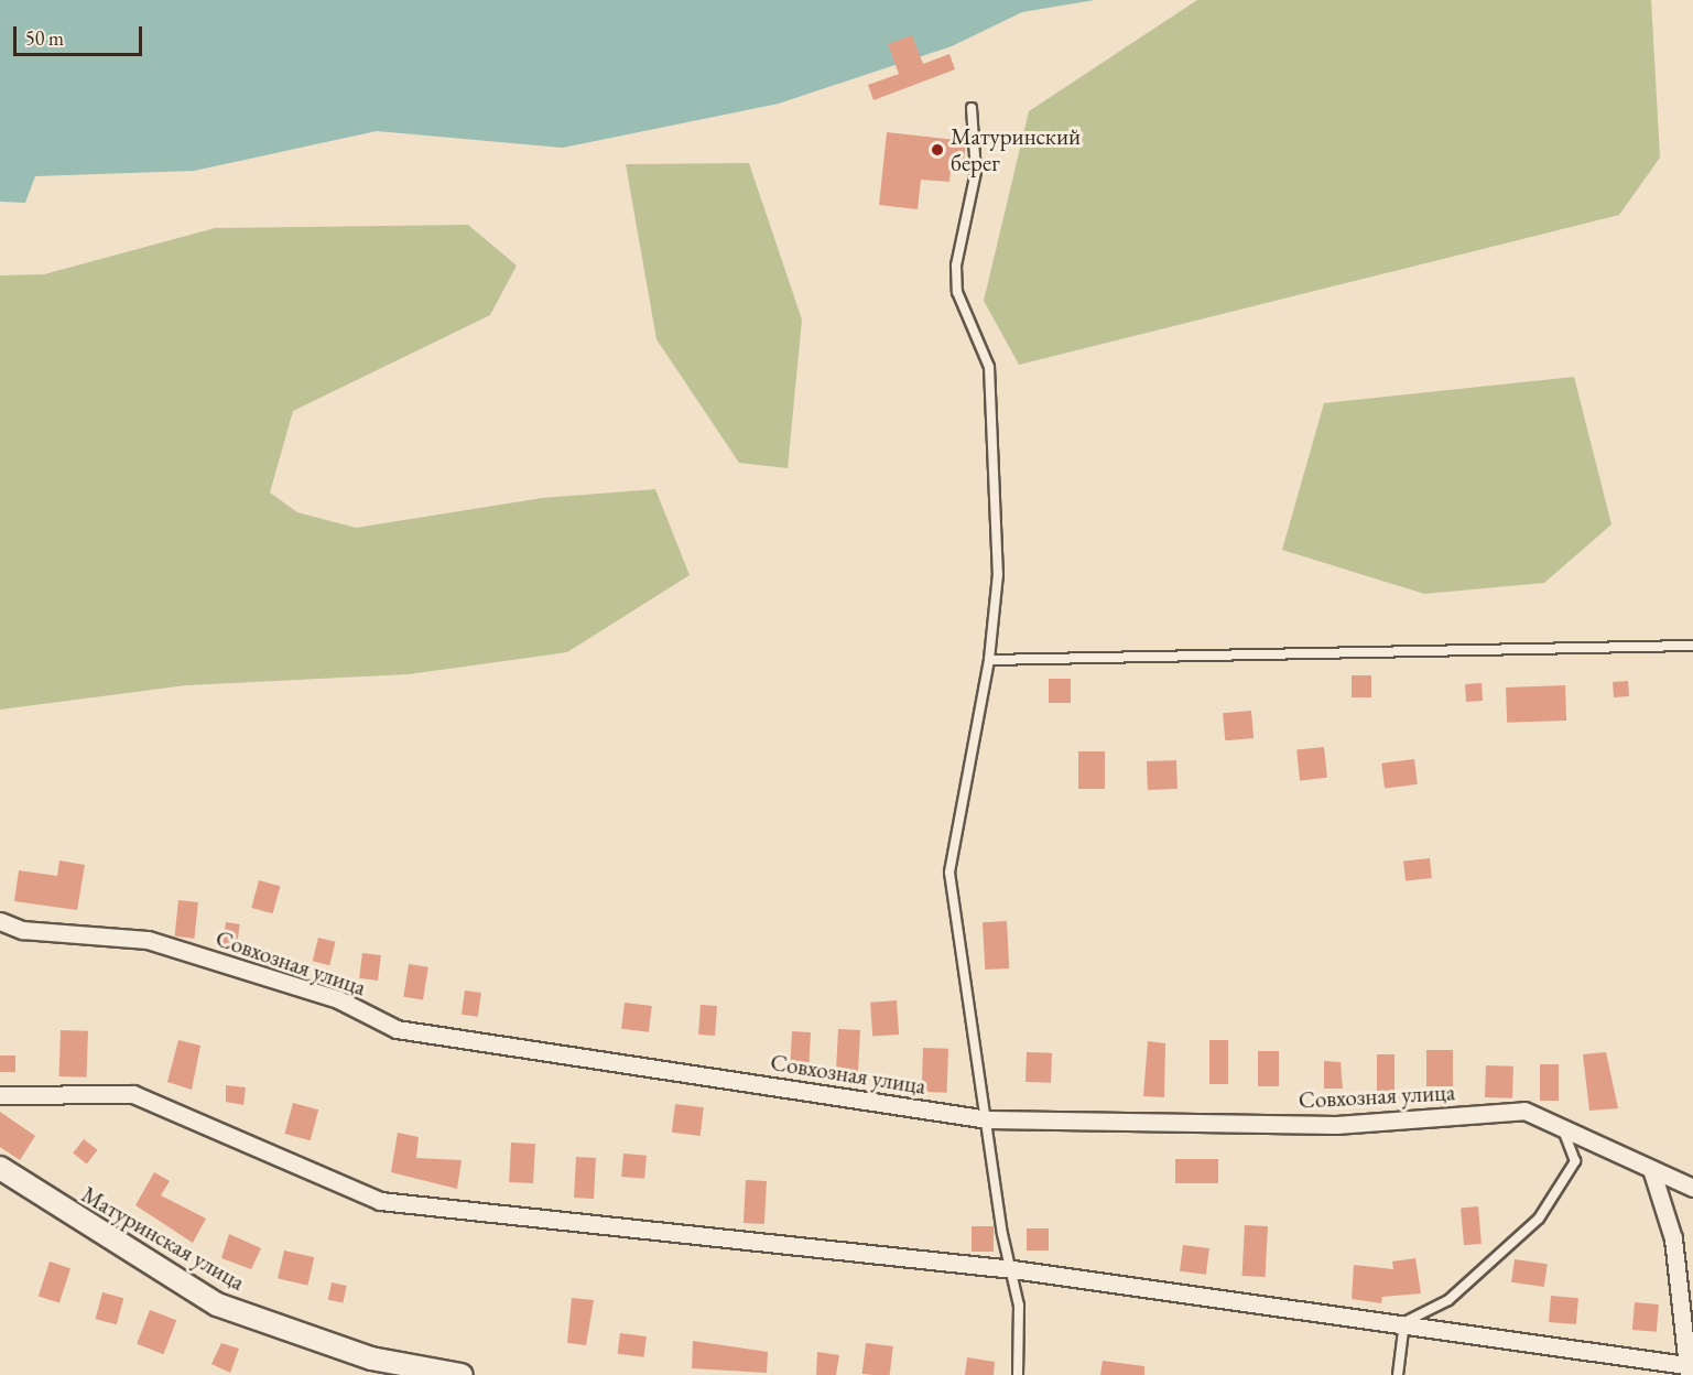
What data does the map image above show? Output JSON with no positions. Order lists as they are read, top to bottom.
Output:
{
  "streets": {
    "street": ["Совхозная улица", "Матуринская улица"]
  },
  "places": ["Матуринский берег"],
  "scale_bar": "50 m"
}
